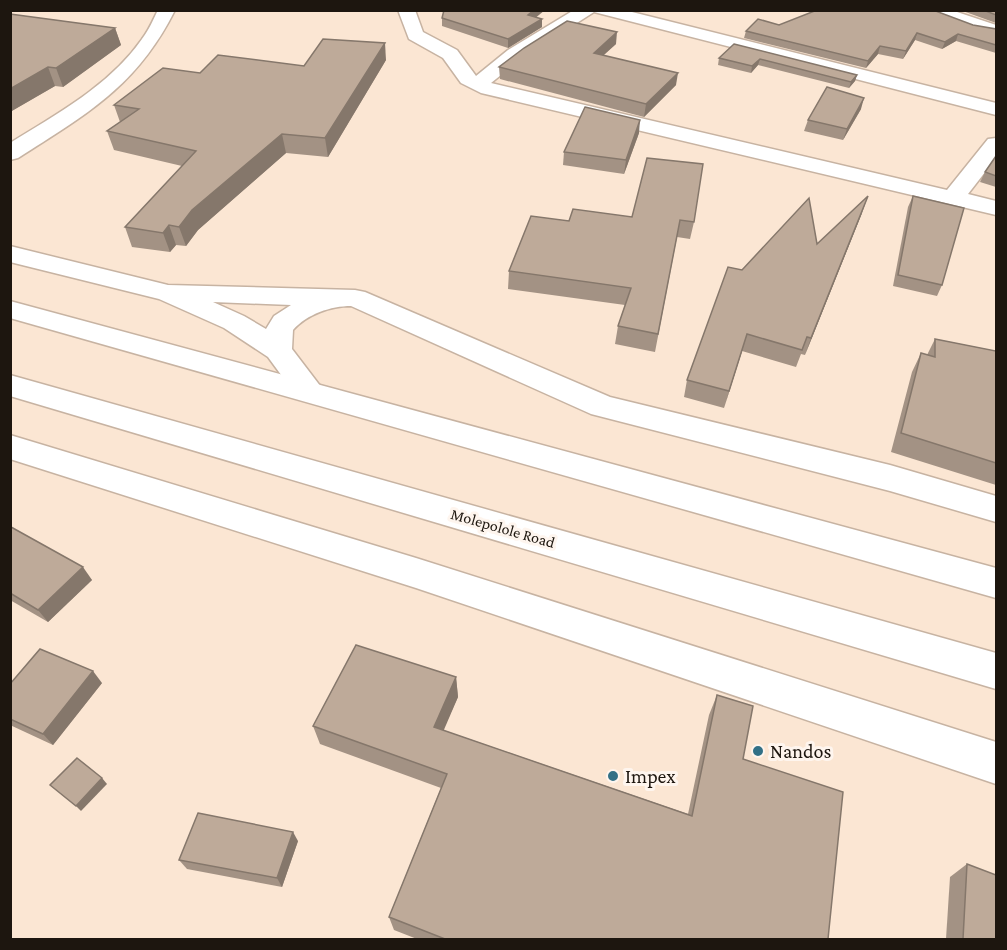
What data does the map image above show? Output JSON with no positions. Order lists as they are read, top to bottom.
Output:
{
  "streets": {
    "street": ["Molepolole Road"]
  },
  "places": ["Nandos", "Impex"]
}
